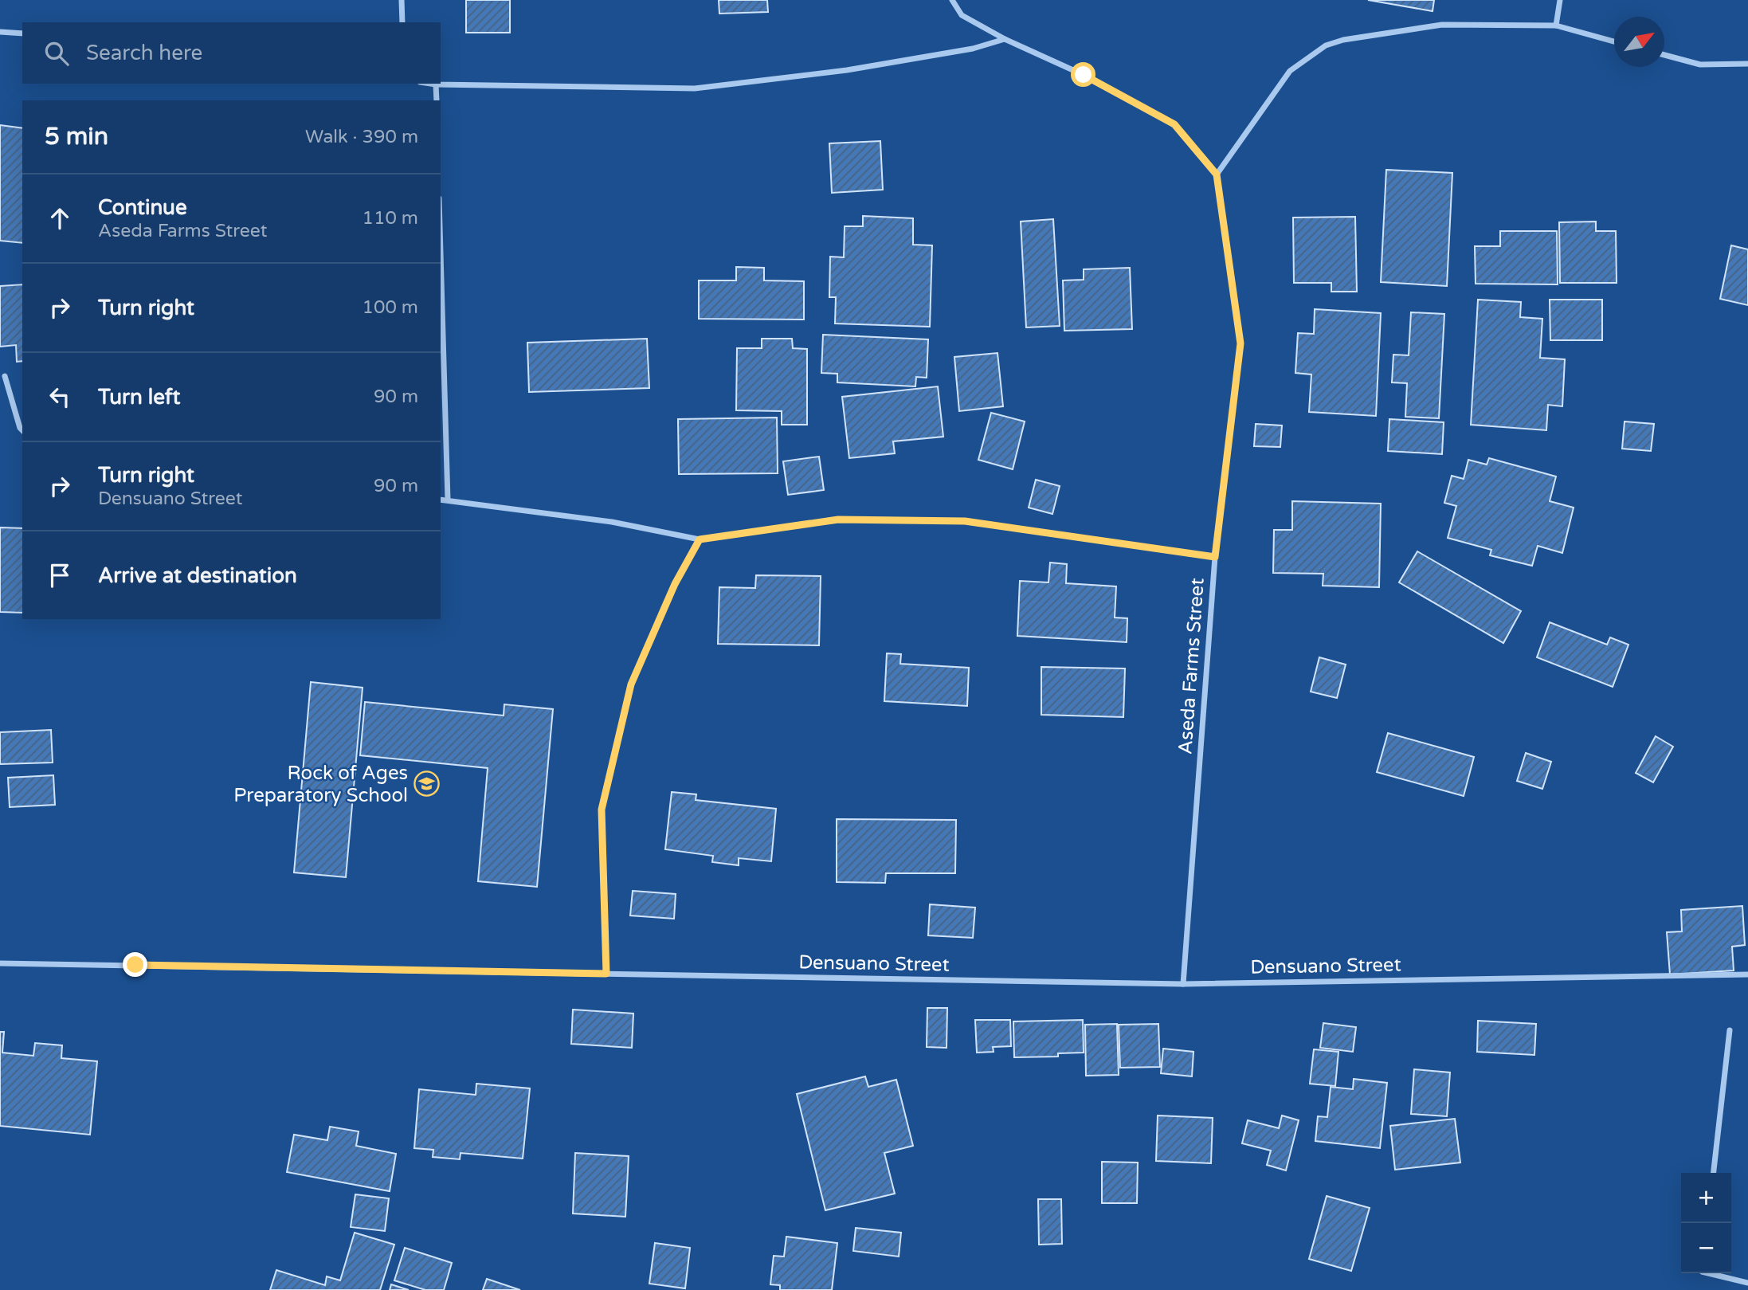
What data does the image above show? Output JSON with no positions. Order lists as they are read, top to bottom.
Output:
{
  "streets": {
    "street": ["Aseda Farms Street", "Densuano Street"]
  },
  "crossings": [
    ["Aseda Farms Street", "Densuano Street"]
  ],
  "places": {
    "school or university": ["Rock of Ages Preparatory School"]
  },
  "north": "top right",
  "page": {
    "search": "Search here",
    "heading": ["5 min", "Walk · 390 m"],
    "list": [
      ["Continue", "Aseda Farms Street", "110 m"],
      ["Turn right", "100 m"],
      ["Turn left", "90 m"],
      ["Turn right", "Densuano Street", "90 m"],
      "Arrive at destination"
    ],
    "map_buttons": ["+", "−"]
  }
}
